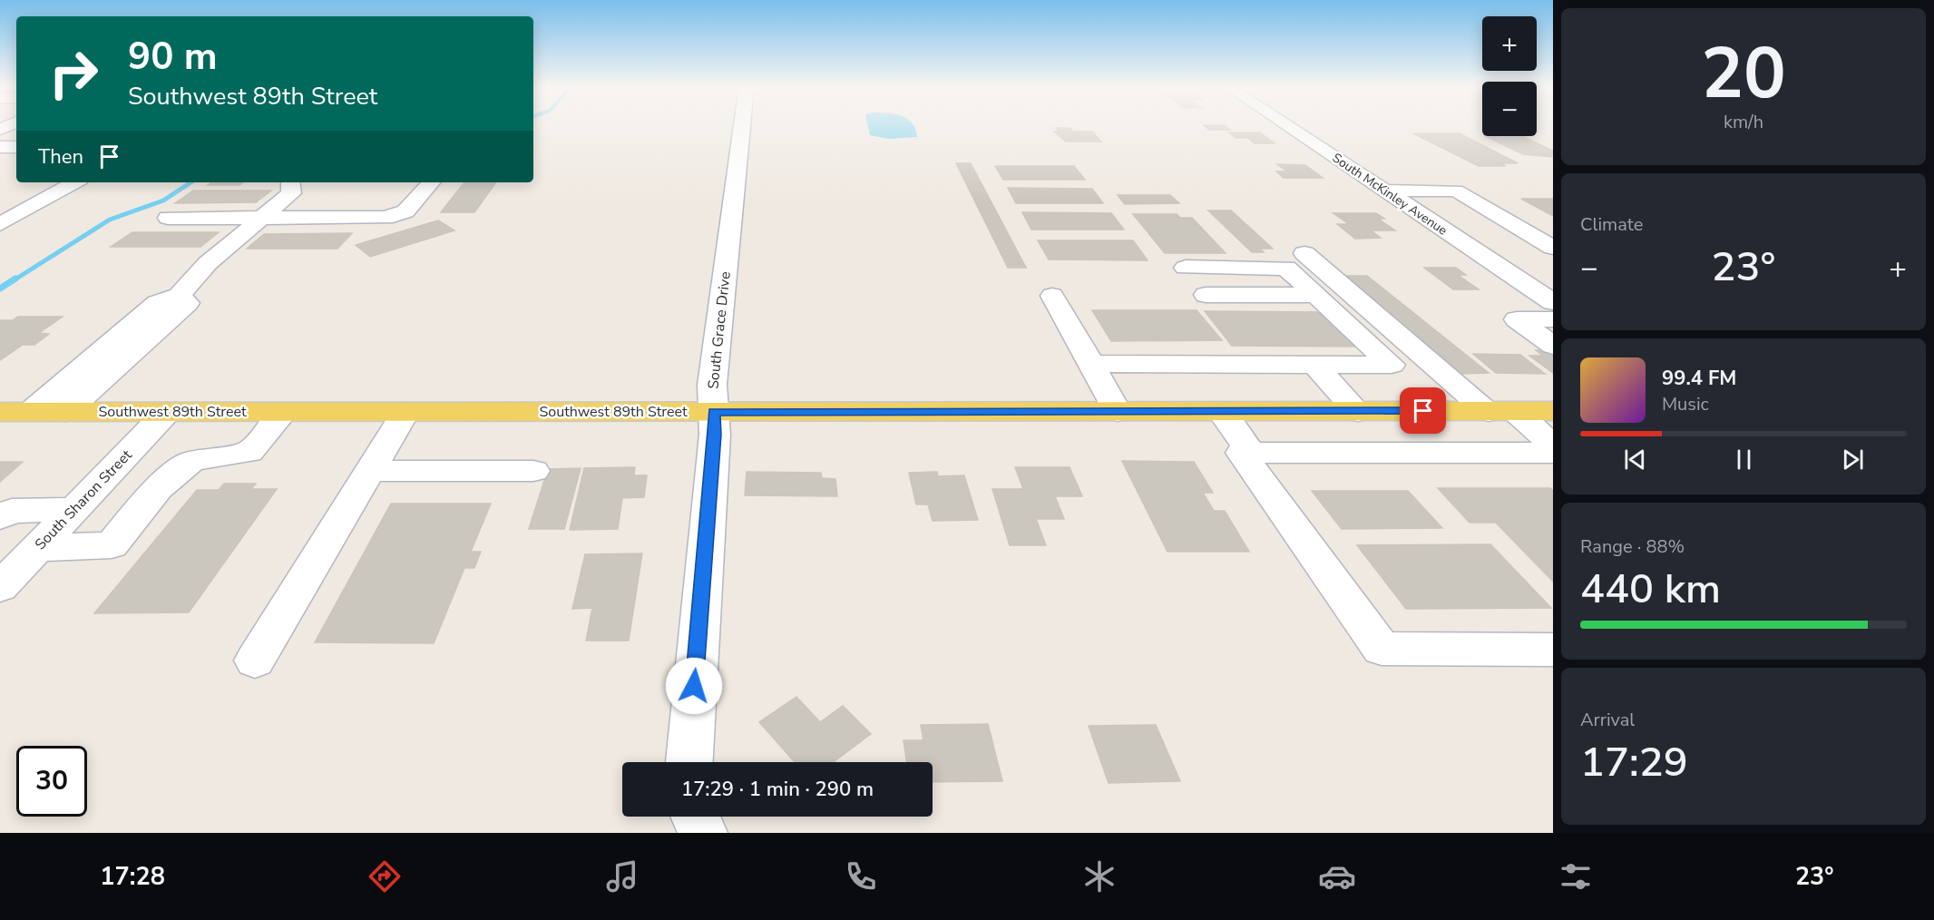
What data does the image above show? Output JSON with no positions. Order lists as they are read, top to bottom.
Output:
{
  "streets": {
    "main road": ["Southwest 89th Street"],
    "street": ["South McKinley Avenue", "South Grace Drive", "South Sharon Street"]
  },
  "crossings": [
    ["South Grace Drive", "Southwest 89th Street"],
    ["Southwest 89th Street", "South Sharon Street"]
  ],
  "page": {
    "tile": [
      ["20", "km/h"],
      "Climate",
      ["Range · 88%", "440 km"],
      ["Arrival", "17:29"]
    ],
    "map_buttons": ["+", "−"],
    "turn": ["90 m", "Southwest 89th Street"],
    "then": "Then",
    "heat": ["−", "23°", "+"],
    "song": ["99.4 FM", "Music"],
    "limit": "30",
    "trip": "17:29 · 1 min · 290 m",
    "tabs": ["17:28", "23°"]
  }
}
